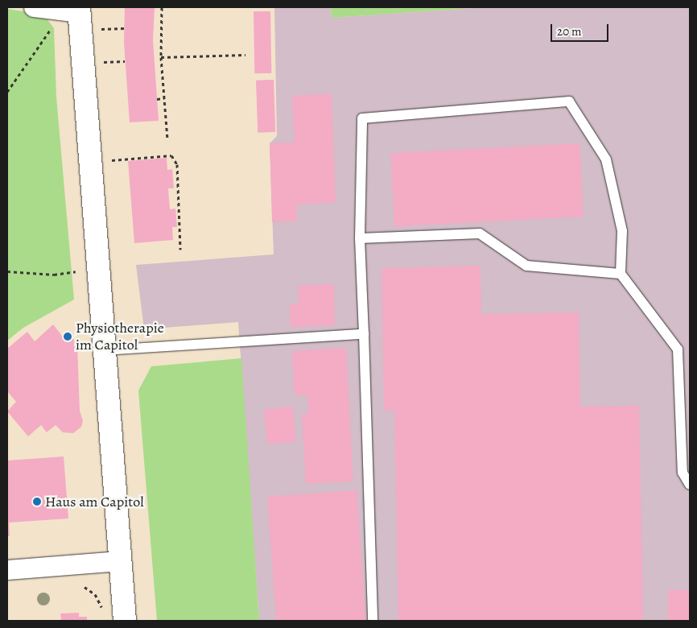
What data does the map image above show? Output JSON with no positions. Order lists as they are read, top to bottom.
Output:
{
  "places": ["Physiotherapie im Capitol", "Haus am Capitol"],
  "scale_bar": "20 m"
}
